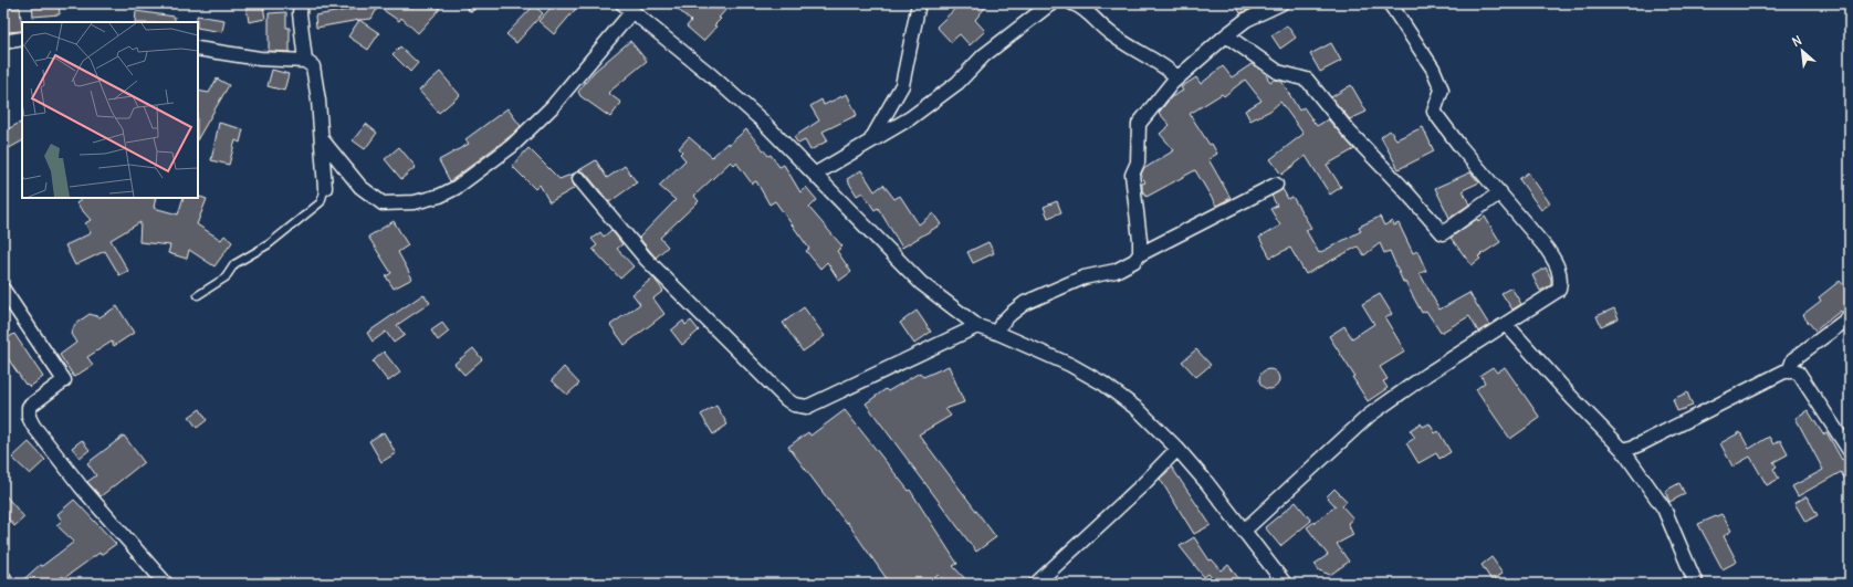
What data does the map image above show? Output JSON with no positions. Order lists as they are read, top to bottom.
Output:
{
  "north": "top left"
}
